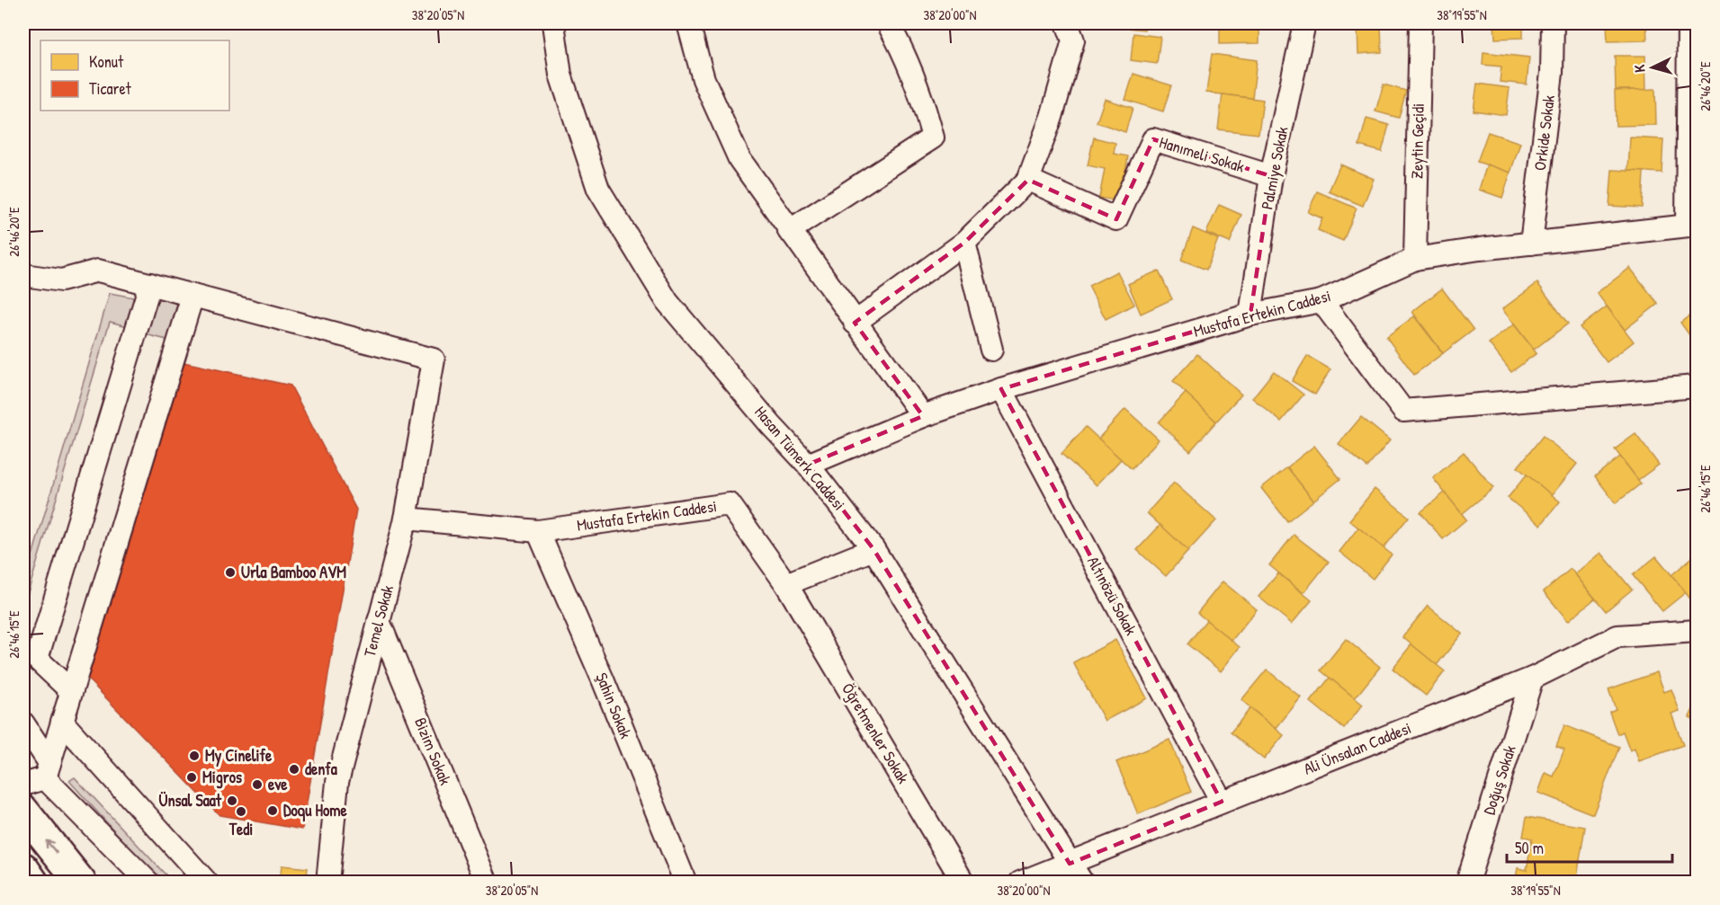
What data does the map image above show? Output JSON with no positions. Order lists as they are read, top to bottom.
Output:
{
  "streets": {
    "street": [
      "Orkide Sokak",
      "Zeytin Geçidi",
      "Hanımeli Sokak",
      "Palmiye Sokak",
      "Mustafa Ertekin Caddesi",
      "Hasan Tümerk Caddesi",
      "Altınözü Sokak",
      "Temel Sokak",
      "Şahin Sokak",
      "Öğretmenler Sokak",
      "Ali Ünsalan Caddesi",
      "Bizim Sokak",
      "Doğuş Sokak"
    ]
  },
  "crossings": [
    ["Orkide Sokak", "Mustafa Ertekin Caddesi"],
    ["Zeytin Geçidi", "Mustafa Ertekin Caddesi"],
    ["Hanımeli Sokak", "Palmiye Sokak"],
    ["Palmiye Sokak", "Mustafa Ertekin Caddesi"],
    ["Mustafa Ertekin Caddesi", "Hasan Tümerk Caddesi"],
    ["Mustafa Ertekin Caddesi", "Altınözü Sokak"],
    ["Mustafa Ertekin Caddesi", "Temel Sokak"],
    ["Mustafa Ertekin Caddesi", "Şahin Sokak"],
    ["Mustafa Ertekin Caddesi", "Öğretmenler Sokak"],
    ["Hasan Tümerk Caddesi", "Ali Ünsalan Caddesi"],
    ["Altınözü Sokak", "Ali Ünsalan Caddesi"],
    ["Temel Sokak", "Bizim Sokak"],
    ["Ali Ünsalan Caddesi", "Doğuş Sokak"]
  ],
  "places": [
    "Urla Bamboo AVM",
    "My Cinelife",
    "denfa",
    "Migros",
    "eve",
    "Ünsal Saat",
    "Doqu Home",
    "Tedi"
  ],
  "legend": ["Konut", "Ticaret"],
  "scale_bar": "50 m",
  "north": "left",
  "coordinates": [
    "38°20'05\"N",
    "38°20'00\"N",
    "38°19'55\"N",
    "26°46'20\"E",
    "26°46'15\"E"
  ]
}
